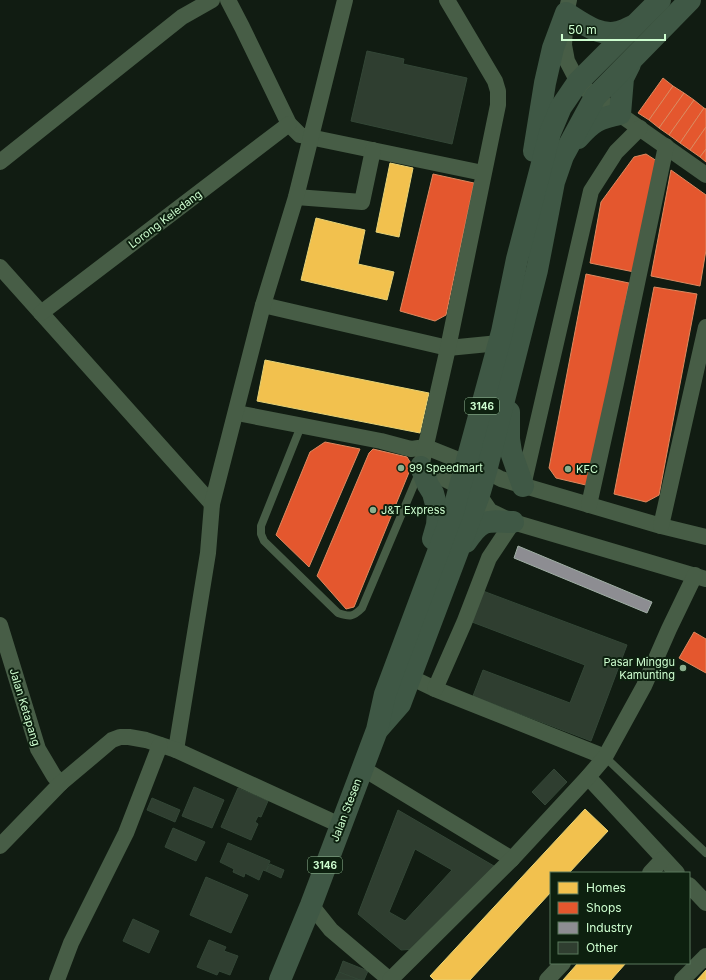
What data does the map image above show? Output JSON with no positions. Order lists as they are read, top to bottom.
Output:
{
  "streets": {
    "main road": ["3146", "Jalan Stesen"],
    "street": ["Lorong Keledang", "Jalan Ketapang"]
  },
  "crossings": [
    ["3146", "Jalan Stesen"]
  ],
  "places": [
    "99 Speedmart",
    "KFC",
    "J&T Express",
    "Pasar Minggu Kamunting"
  ],
  "legend": [
    "Homes",
    "Shops",
    "Industry",
    "Other"
  ],
  "scale_bar": "50 m"
}
